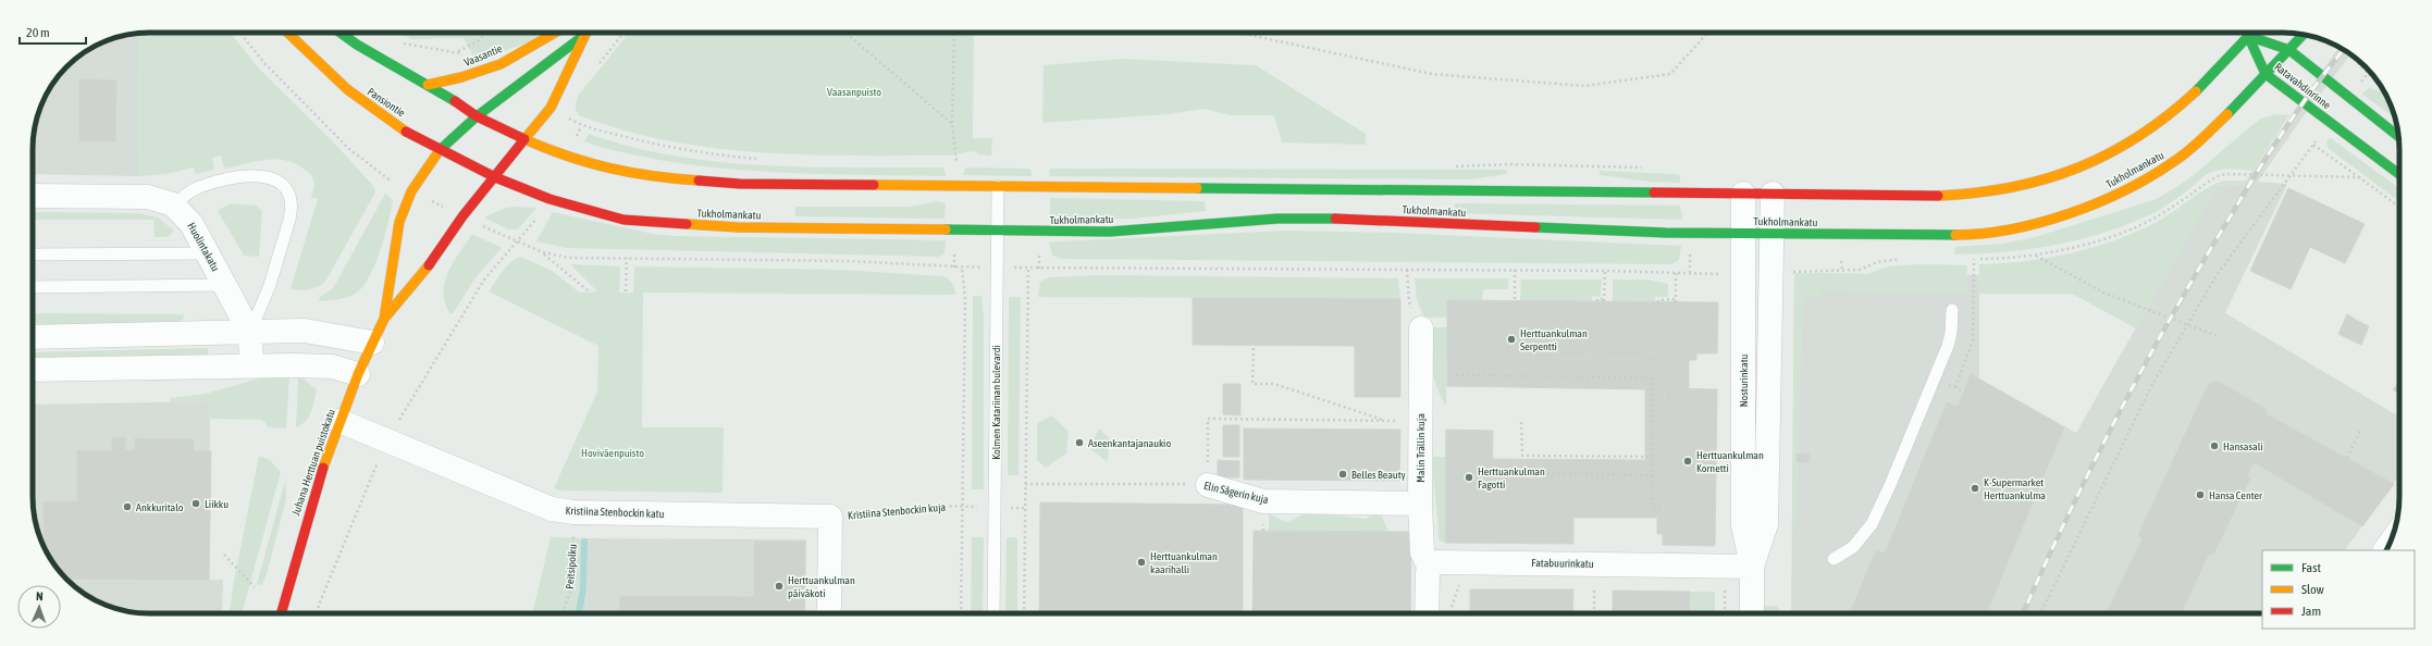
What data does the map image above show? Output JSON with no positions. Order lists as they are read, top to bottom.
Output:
{
  "streets": {
    "main road": [
      "Vaasantie",
      "Ratavahdinrinne",
      "Pansiontie",
      "Tukholmankatu",
      "Juhana Herttuan puistokatu"
    ],
    "street": [
      "Huolintakatu",
      "Nosturinkatu",
      "Malin Trällin kuja",
      "Elin Sågerin kuja",
      "Kristiina Stenbockin katu",
      "Fatabuurinkatu"
    ],
    "lane": ["Kolmen Katariinan bulevardi"],
    "path": ["Kristiina Stenbockin kuja", "Peitsipolku"]
  },
  "crossings": [
    ["Ratavahdinrinne", "Tukholmankatu"],
    ["Pansiontie", "Tukholmankatu"],
    ["Pansiontie", "Juhana Herttuan puistokatu"],
    ["Tukholmankatu", "Nosturinkatu"],
    ["Tukholmankatu", "Kolmen Katariinan bulevardi"],
    ["Tukholmankatu", "Juhana Herttuan puistokatu"],
    ["Nosturinkatu", "Fatabuurinkatu"],
    ["Malin Trällin kuja", "Elin Sågerin kuja"],
    ["Malin Trällin kuja", "Fatabuurinkatu"],
    ["Juhana Herttuan puistokatu", "Kristiina Stenbockin katu"],
    ["Kristiina Stenbockin kuja", "Kristiina Stenbockin katu"]
  ],
  "parks": ["Vaasanpuisto", "Hoviväenpuisto"],
  "places": [
    "Herttuankulman Serpentti",
    "Aseenkantajanaukio",
    "Hansasali",
    "Herttuankulman Kornetti",
    "Belles Beauty",
    "Herttuankulman Fagotti",
    "K-Supermarket Herttuankulma",
    "Hansa Center",
    "Liikku",
    "Ankkuritalo",
    "Herttuankulman kaarihalli",
    "Herttuankulman päiväkoti"
  ],
  "legend": ["Fast", "Slow", "Jam"],
  "scale_bar": "20 m",
  "north": "top"
}
